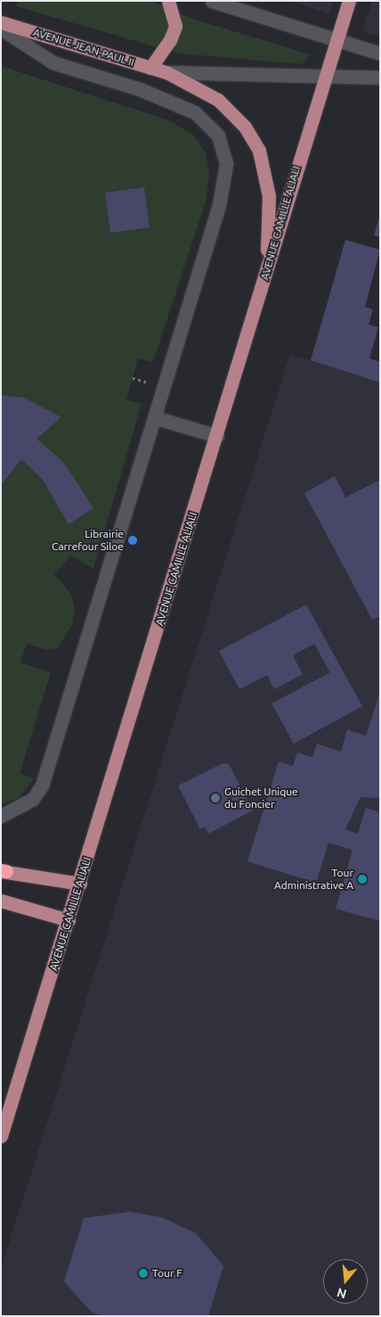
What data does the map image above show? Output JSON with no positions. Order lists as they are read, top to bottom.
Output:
{
  "streets": {
    "main road": ["AVENUE JEAN-PAUL II", "AVENUE CAMILLE ALIALI"]
  },
  "crossings": [
    ["AVENUE JEAN-PAUL II", "AVENUE CAMILLE ALIALI"]
  ],
  "places": [
    "Librairie Carrefour Siloe",
    "Guichet Unique du Foncier",
    "Tour Administrative A",
    "Tour F"
  ],
  "north": "bottom"
}
